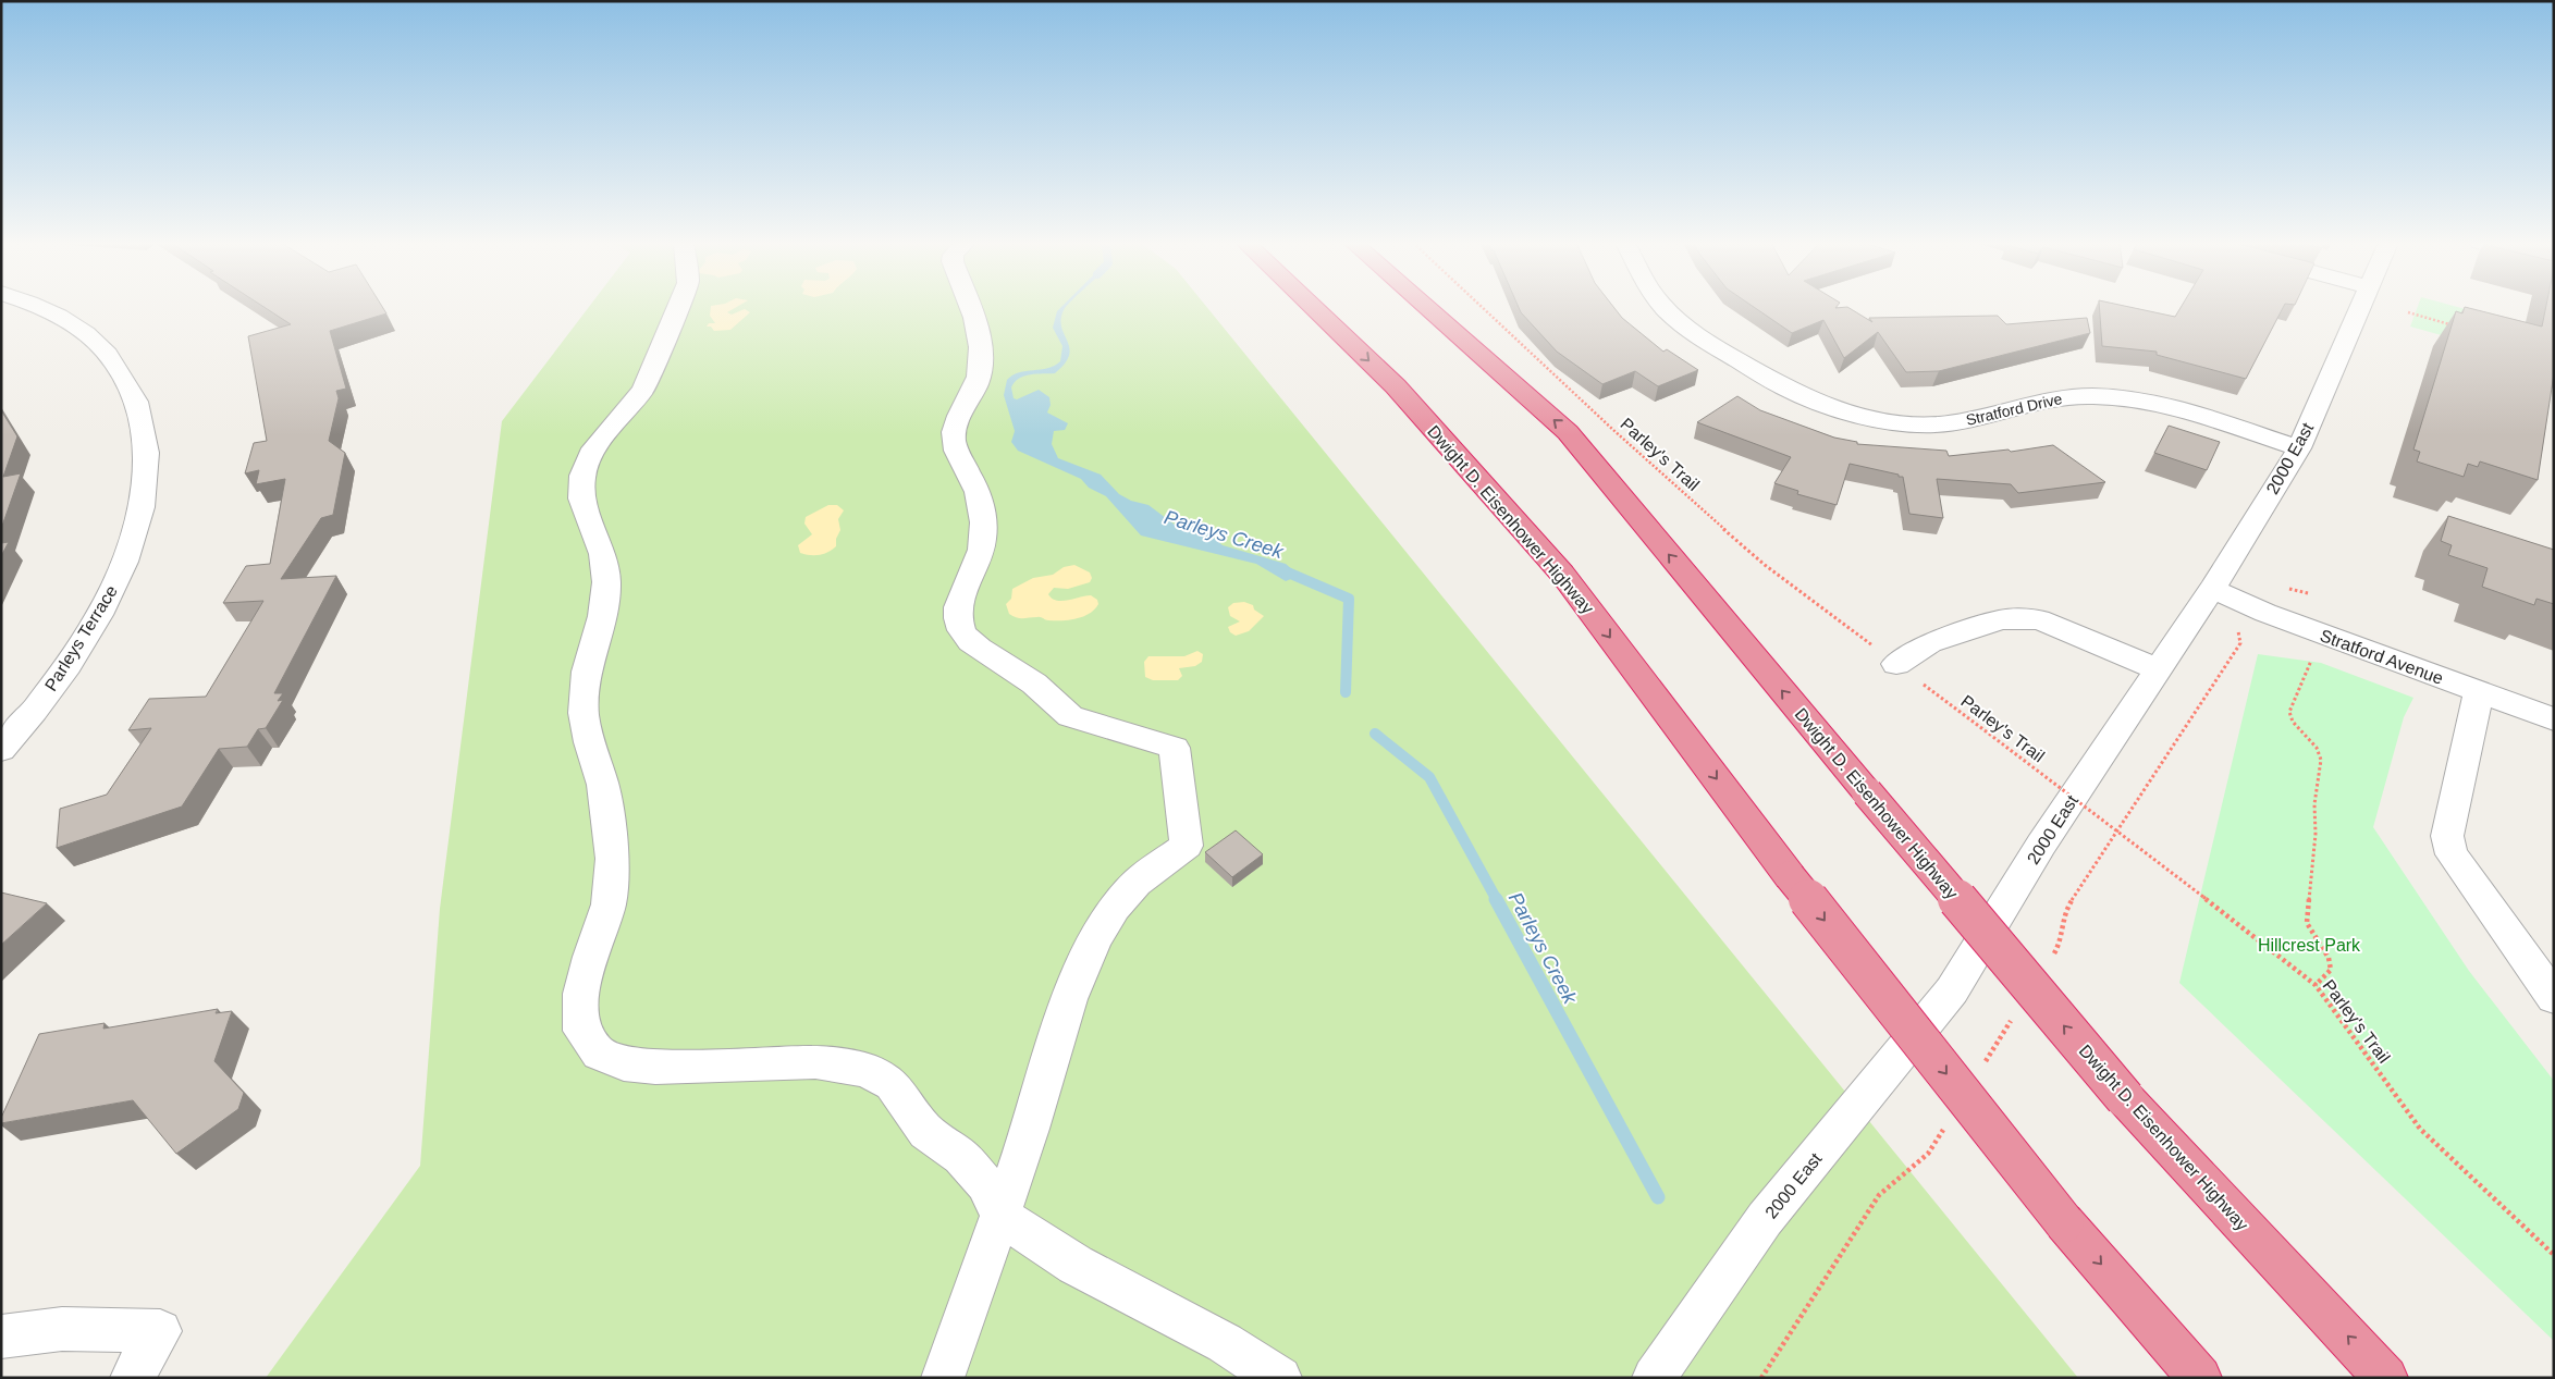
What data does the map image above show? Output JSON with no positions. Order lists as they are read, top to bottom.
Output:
{
  "streets": {
    "highway": ["Dwight D. Eisenhower Highway"],
    "street": [
      "Stratford Drive",
      "2000 East",
      "Parleys Terrace",
      "Stratford Avenue"
    ],
    "path": ["Parley's Trail"]
  },
  "crossings": [
    ["Stratford Drive", "2000 East"],
    ["2000 East", "Stratford Avenue"]
  ],
  "water": ["Parleys Creek"],
  "parks": ["Hillcrest Park"]
}
